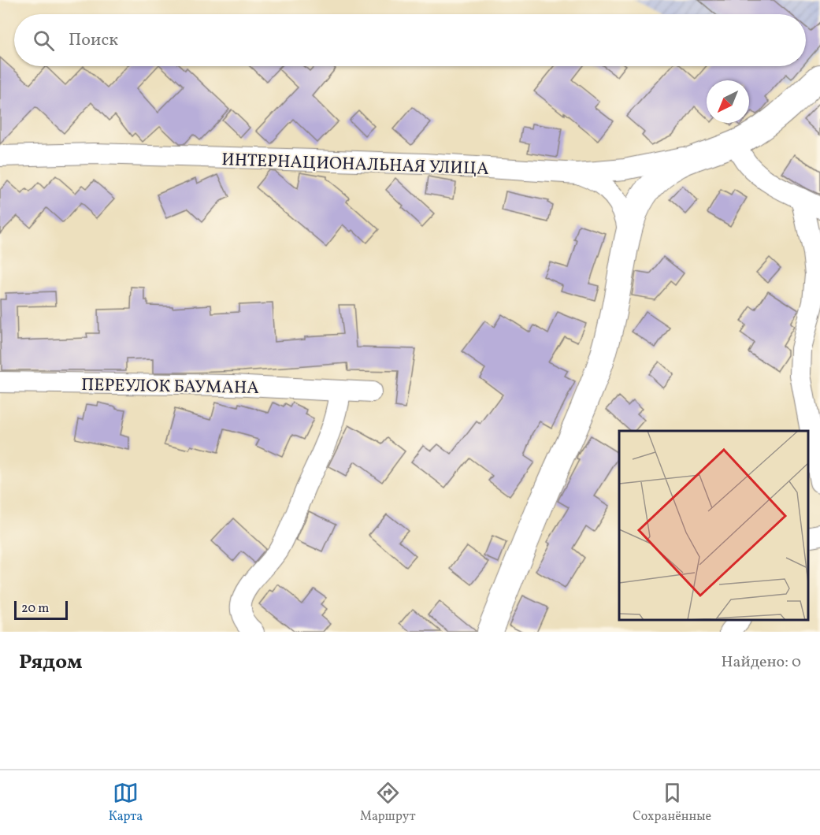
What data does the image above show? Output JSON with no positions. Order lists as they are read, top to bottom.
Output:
{
  "streets": {
    "street": ["ИНТЕРНАЦИОНАЛЬНАЯ УЛИЦА", "ПЕРЕУЛОК БАУМАНА"]
  },
  "scale_bar": "20 m",
  "north": "bottom left",
  "page": {
    "search": "Поиск",
    "scale": "20 m",
    "heading": ["Рядом", "Найдено: 0"],
    "nav": ["Карта", "Маршрут", "Сохранённые"]
  }
}
